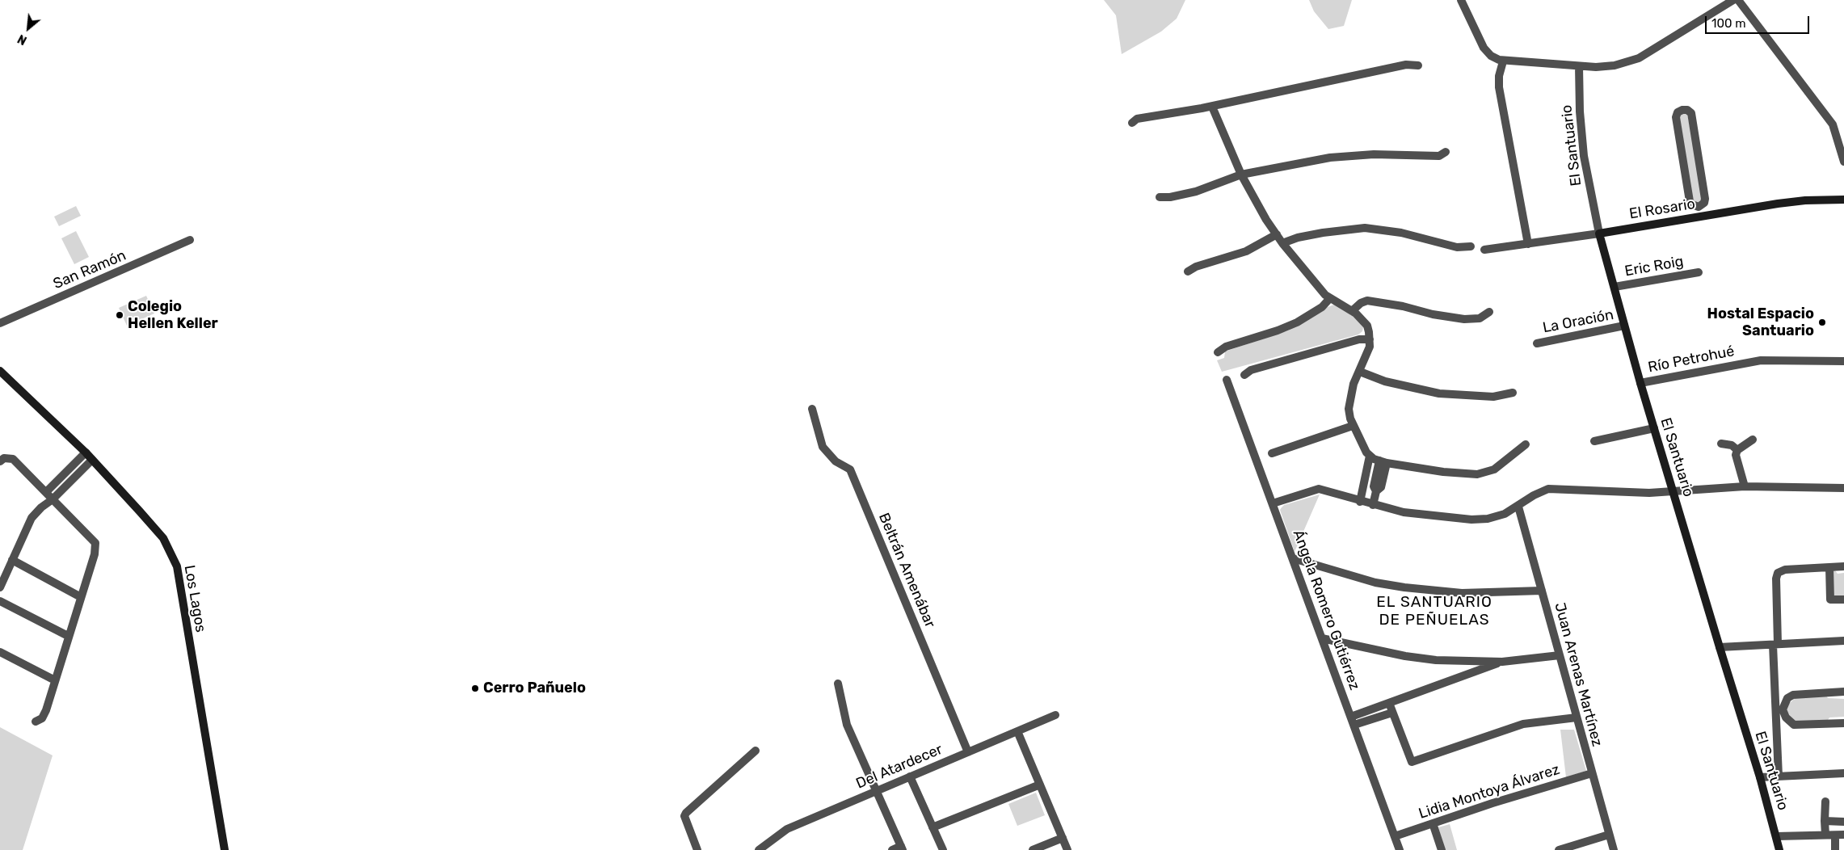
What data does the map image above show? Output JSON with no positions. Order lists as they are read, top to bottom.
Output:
{
  "streets": {
    "street": [
      "El Santuario",
      "El Rosario",
      "Eric Roig",
      "San Ramón",
      "La Oración",
      "Río Petrohué",
      "Beltrán Amenábar",
      "Los Lagos",
      "Ángela Romero Gutiérrez",
      "Juan Arenas Martínez",
      "Del Atardecer",
      "Lidia Montoya Álvarez"
    ]
  },
  "crossings": [
    ["El Santuario", "El Rosario"],
    ["El Santuario", "Eric Roig"],
    ["El Santuario", "La Oración"],
    ["El Santuario", "Río Petrohué"],
    ["Beltrán Amenábar", "Del Atardecer"],
    ["Ángela Romero Gutiérrez", "Lidia Montoya Álvarez"],
    ["Juan Arenas Martínez", "Lidia Montoya Álvarez"]
  ],
  "districts": ["EL SANTUARIO DE PEÑUELAS"],
  "places": ["Colegio Hellen Keller", "Hostal Espacio Santuario", "Cerro Pañuelo"],
  "scale_bar": "100 m",
  "north": "bottom left"
}
